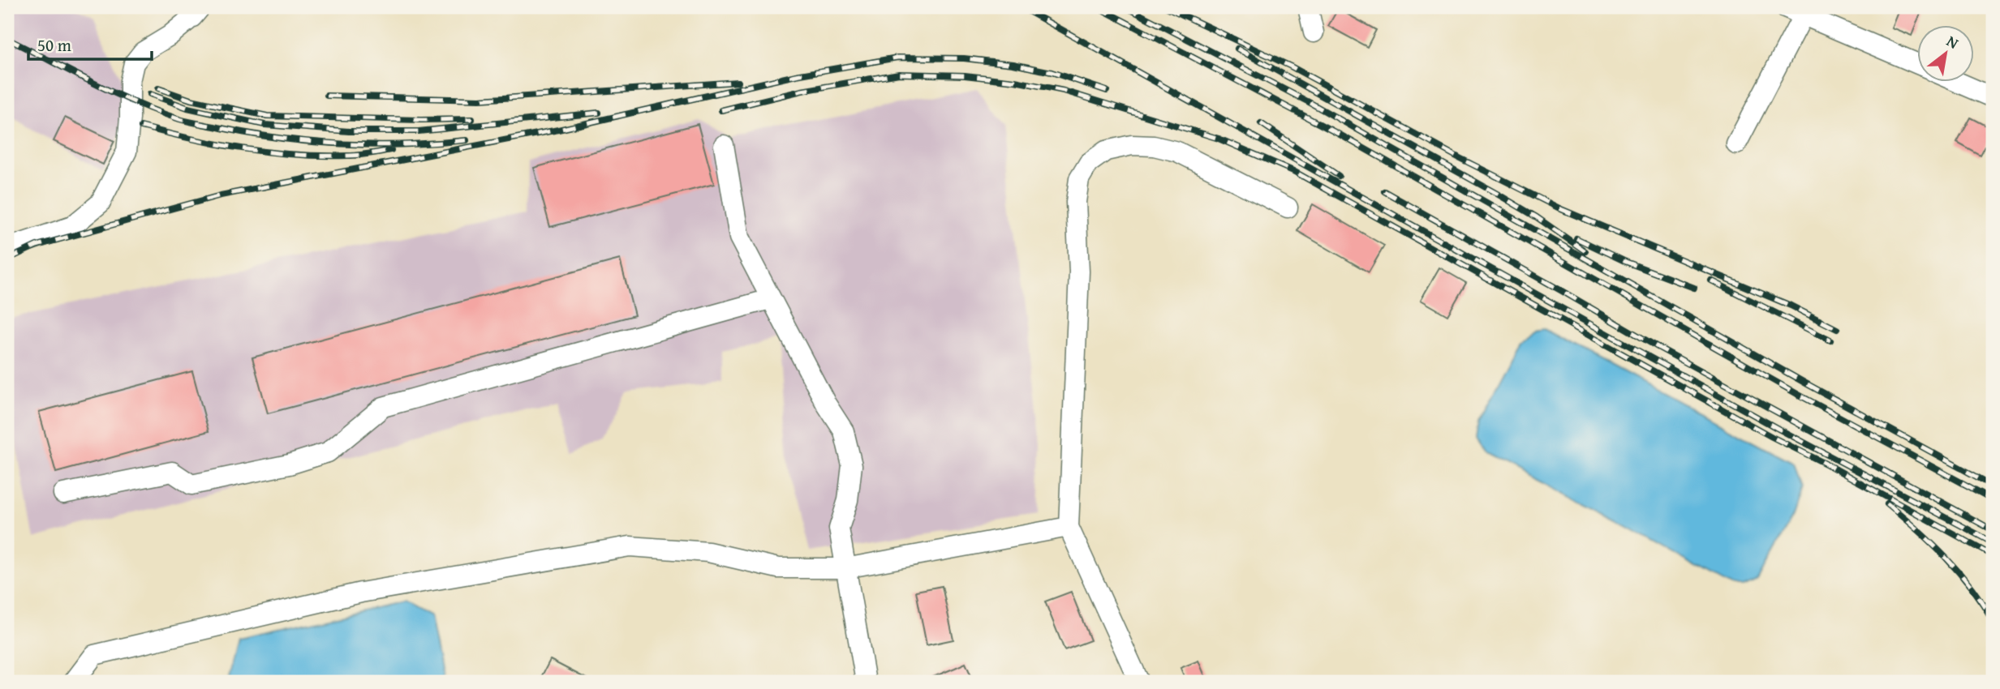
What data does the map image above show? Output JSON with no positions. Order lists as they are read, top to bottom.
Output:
{
  "scale_bar": "50 m",
  "north": "top right"
}
